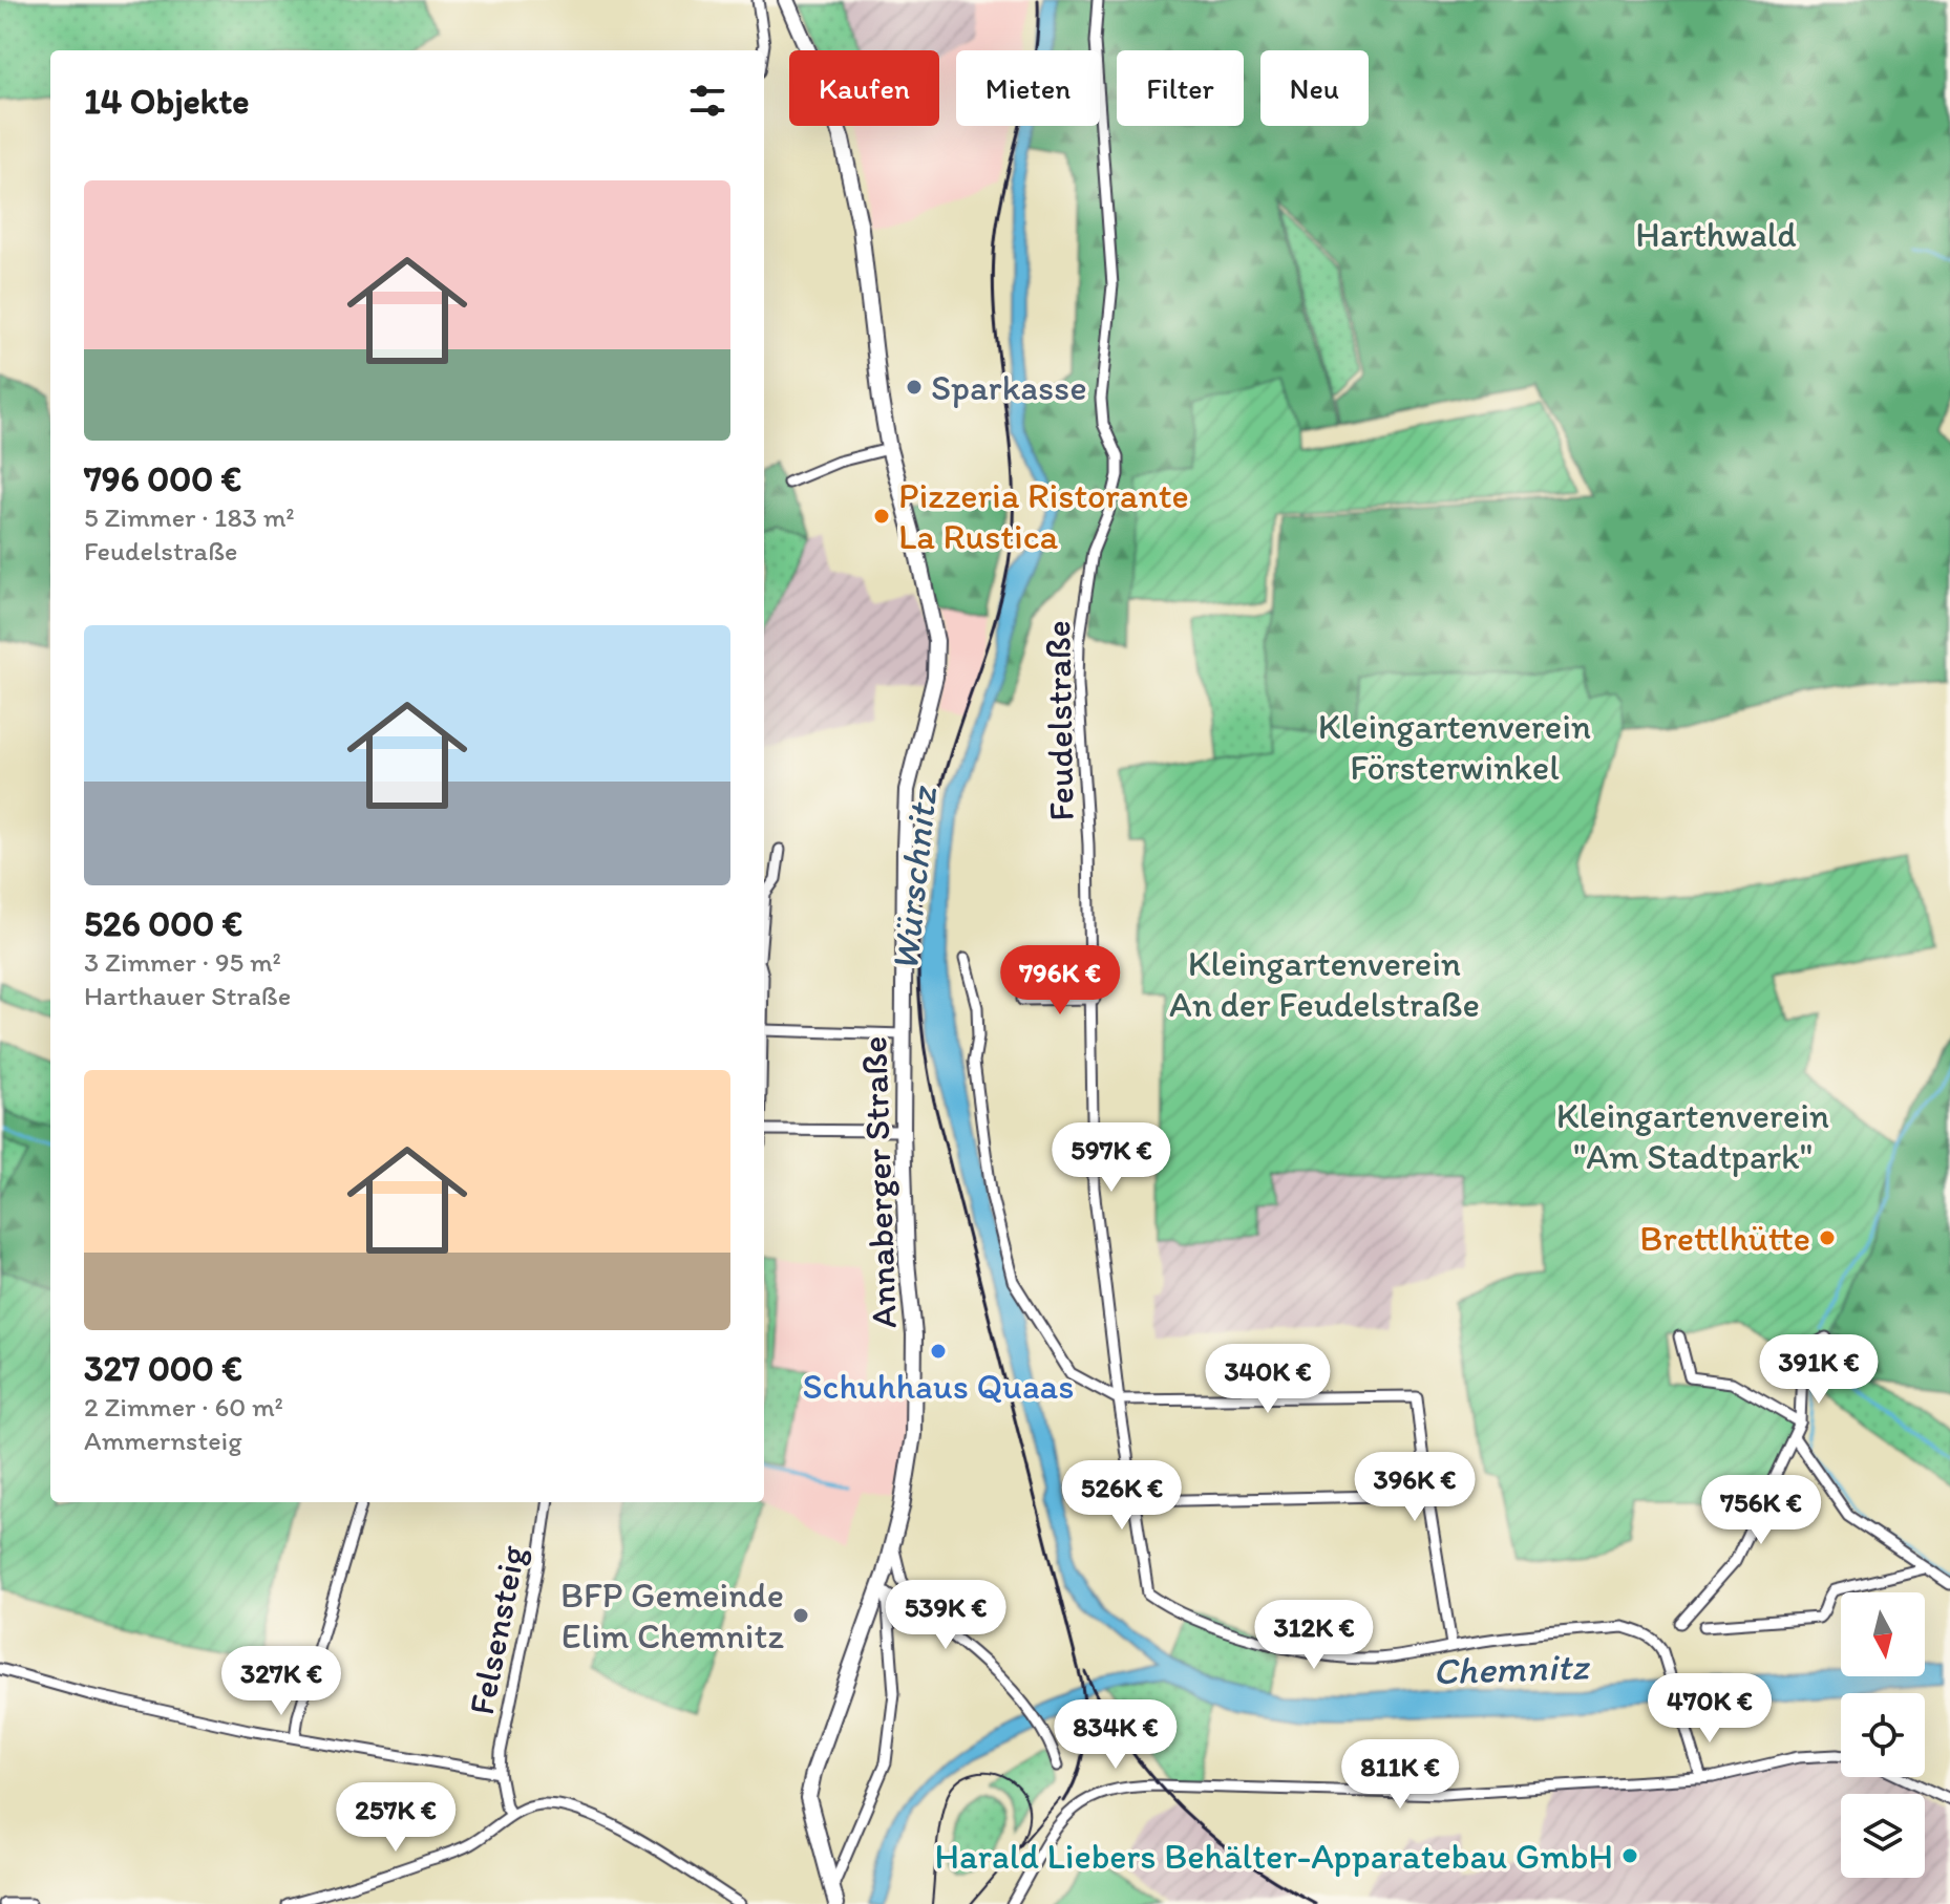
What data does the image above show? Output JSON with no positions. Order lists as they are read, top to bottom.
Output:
{
  "streets": {
    "main road": ["Annaberger Straße"],
    "street": ["Feudelstraße", "Felsensteig"]
  },
  "water": ["Würschnitz", "Chemnitz"],
  "parks": [
    "Harthwald",
    "Kleingartenverein Försterwinkel",
    "Kleingartenverein An der Feudelstraße",
    "Kleingartenverein \"Am Stadtpark\""
  ],
  "places": [
    "Sparkasse",
    "Pizzeria Ristorante La Rustica",
    "Brettlhütte",
    "Schuhhaus Quaas",
    "BFP Gemeinde Elim Chemnitz",
    "Harald Liebers Behälter-Apparatebau GmbH"
  ],
  "north": "bottom",
  "page": {
    "chip": [
      "Kaufen",
      "Mieten",
      "Filter",
      "Neu"
    ],
    "heading": "14 Objekte",
    "list": [
      {
        "name": "796 000 €",
        "note": "5 Zimmer · 183 m² · Feudelstraße"
      },
      {
        "name": "526 000 €",
        "note": "3 Zimmer · 95 m² · Harthauer Straße"
      },
      {
        "name": "327 000 €",
        "note": "2 Zimmer · 60 m² · Ammernsteig"
      }
    ],
    "price": [
      "796K €",
      "597K €",
      "391K €",
      "340K €",
      "396K €",
      "526K €",
      "756K €",
      "539K €",
      "312K €",
      "327K €",
      "470K €",
      "834K €",
      "811K €",
      "257K €"
    ]
  }
}
